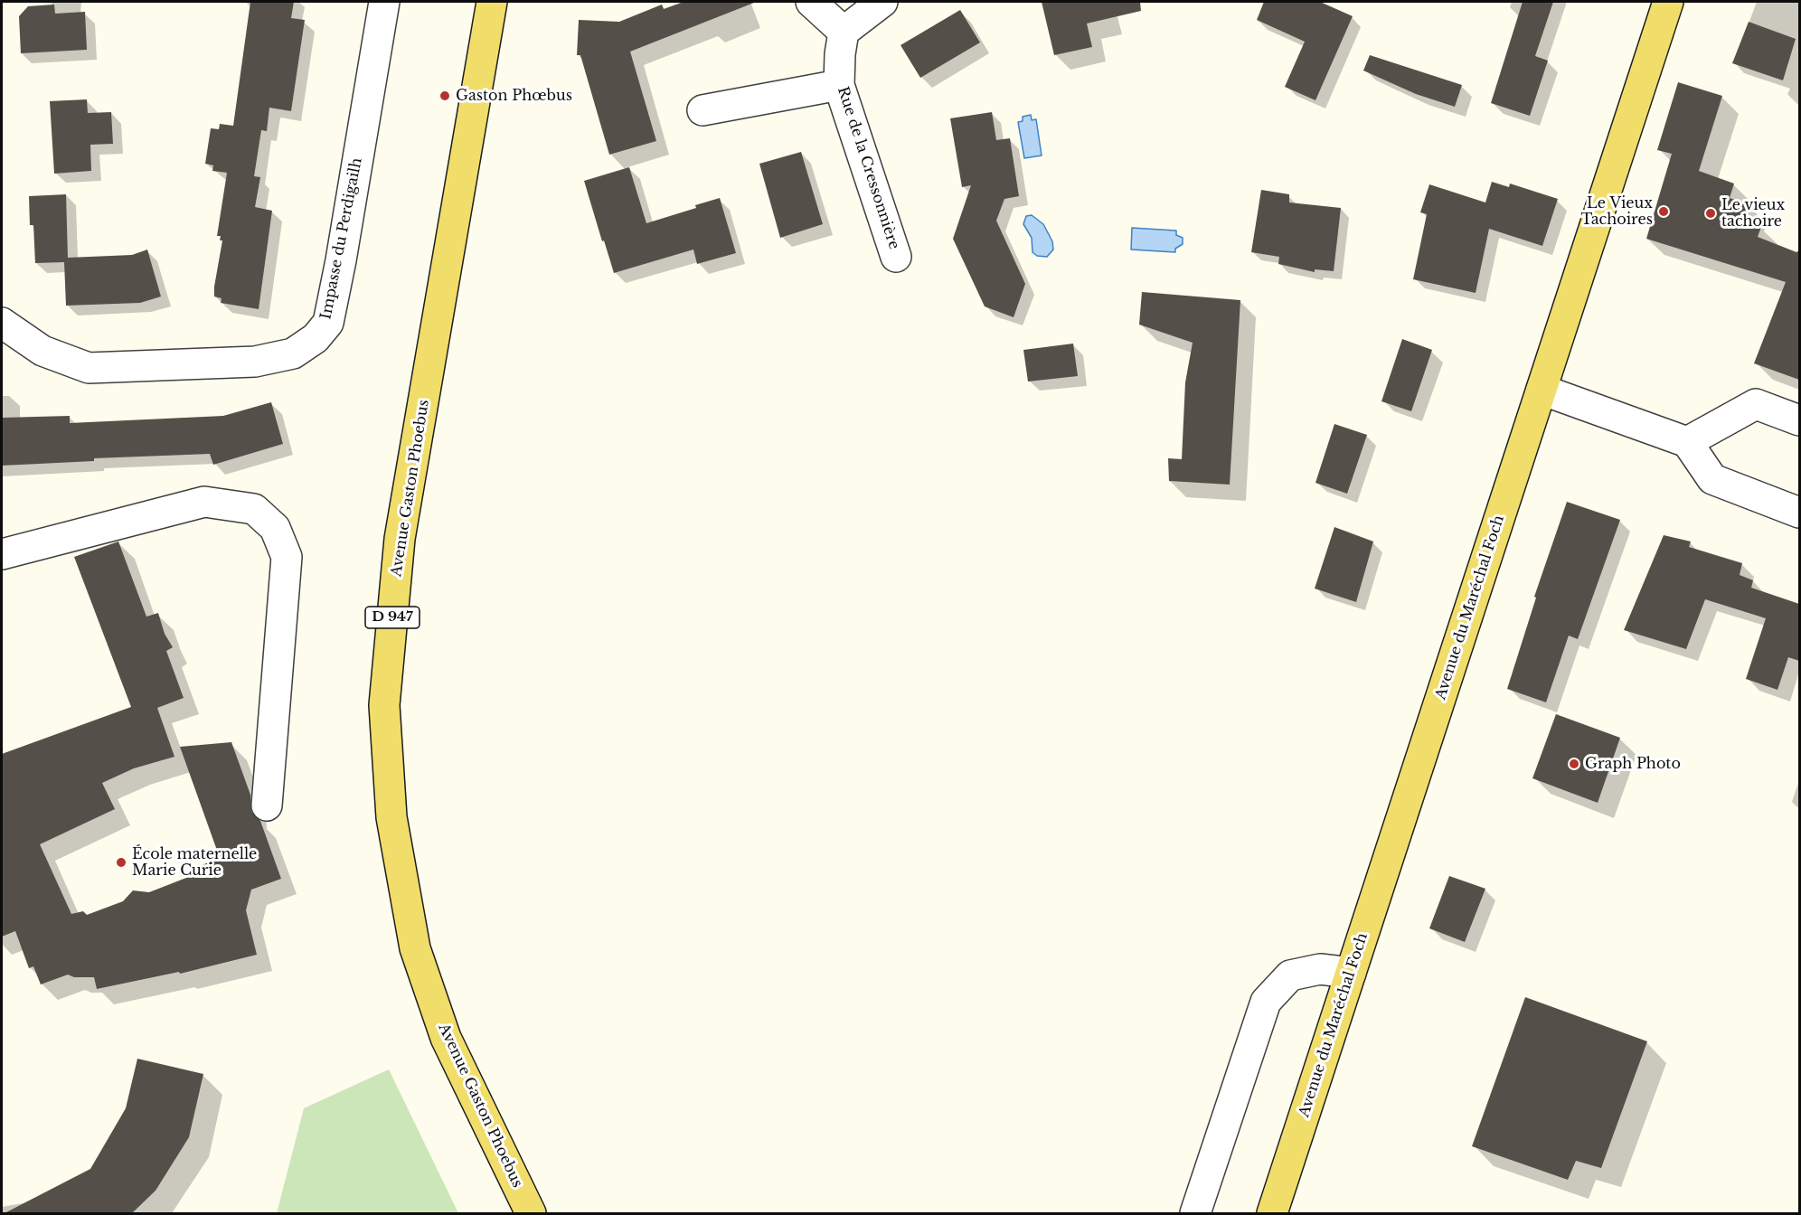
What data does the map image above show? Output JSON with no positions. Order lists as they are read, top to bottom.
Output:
{
  "streets": {
    "main road": ["Avenue Gaston Phoebus", "Avenue du Maréchal Foch", "D 947"],
    "street": ["Rue de la Cressonnière", "Impasse du Perdigailh"]
  },
  "places": [
    "Gaston Phœbus",
    "Le Vieux Tachoires",
    "Le vieux tachoire",
    "Graph Photo",
    "École maternelle Marie Curie"
  ]
}
